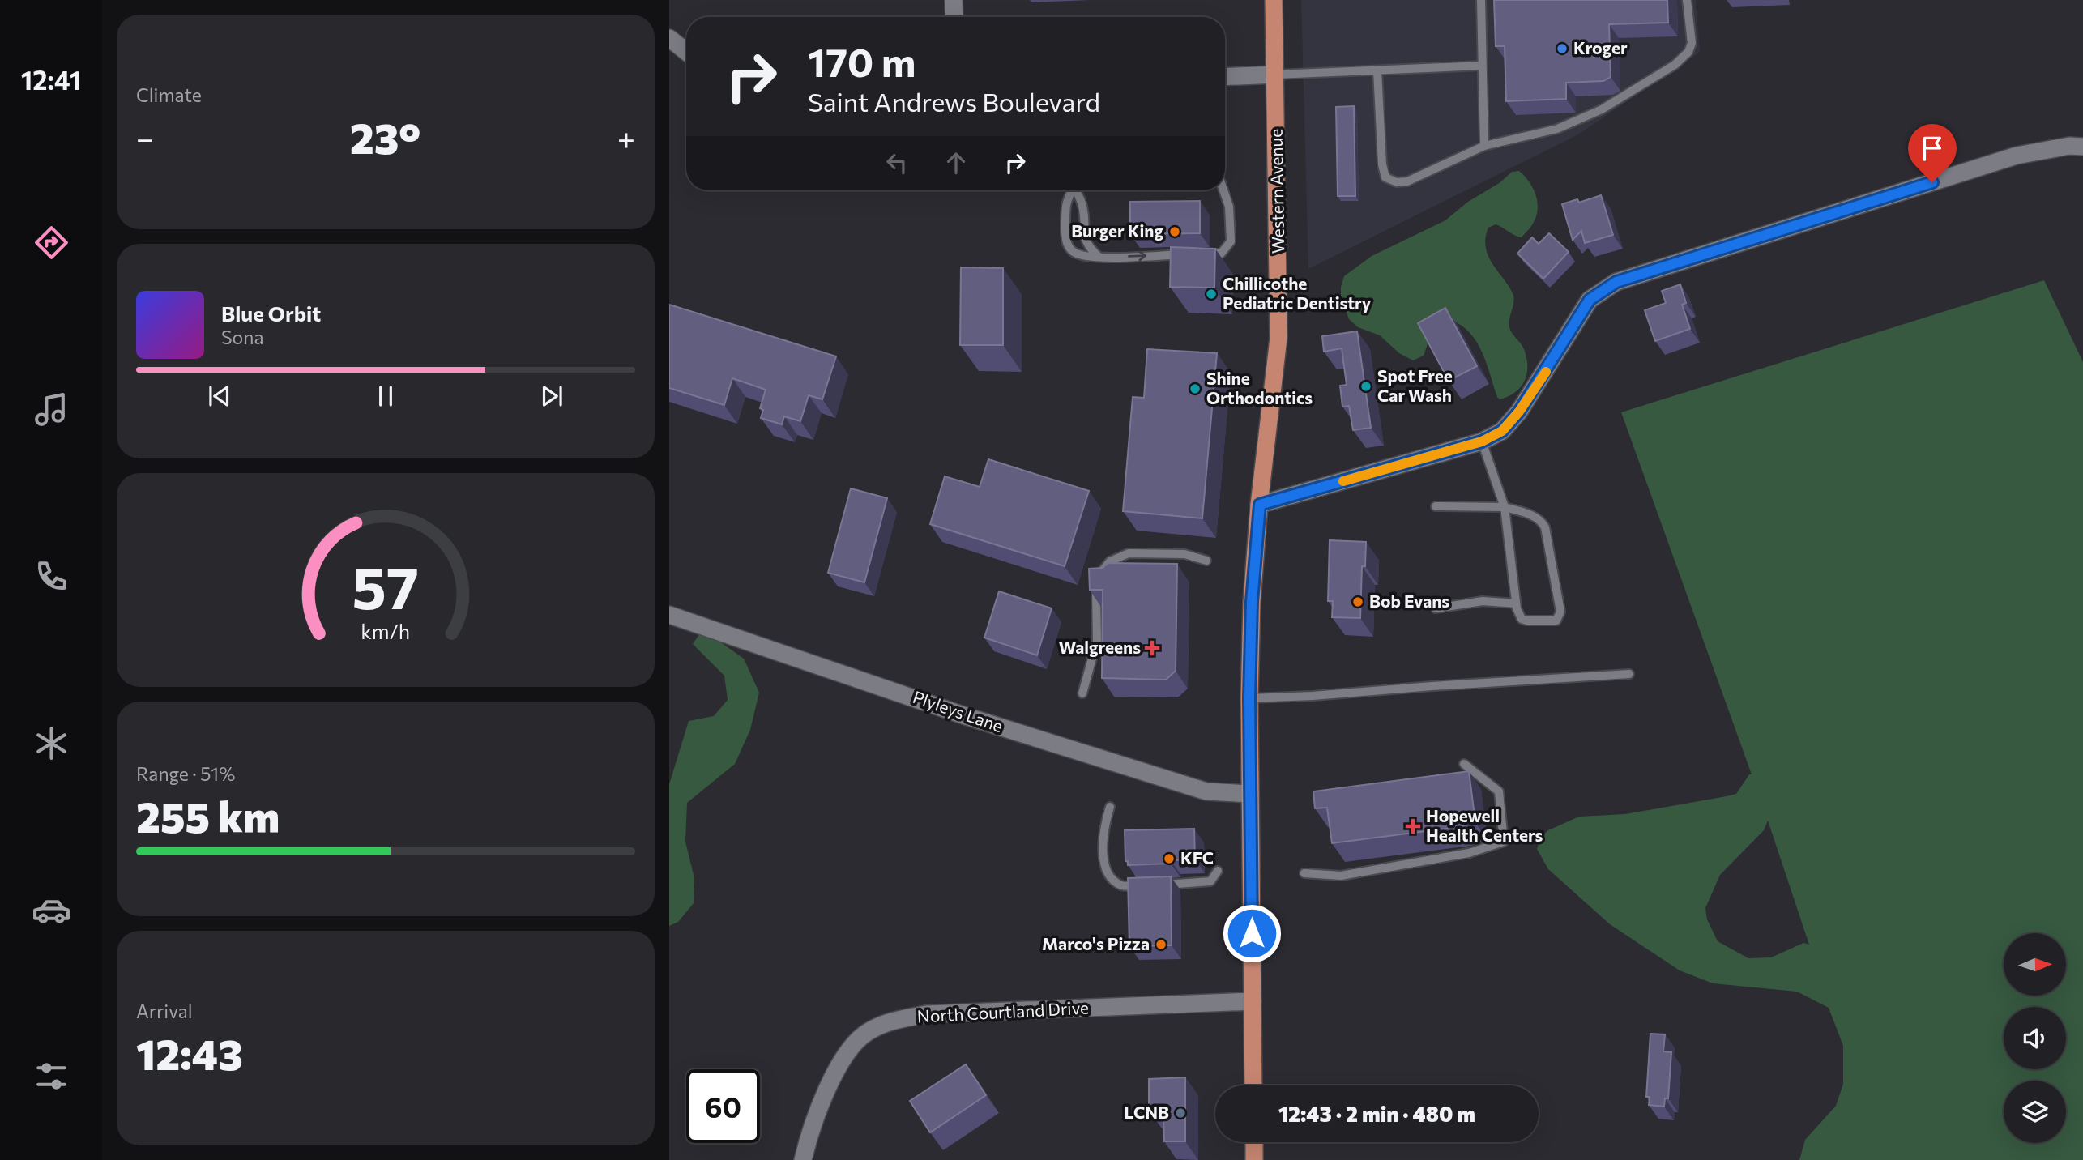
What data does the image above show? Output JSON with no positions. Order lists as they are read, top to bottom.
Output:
{
  "streets": {
    "main road": ["Western Avenue"],
    "street": ["Plyleys Lane", "North Courtland Drive"]
  },
  "crossings": [
    ["Western Avenue", "Plyleys Lane"],
    ["Western Avenue", "North Courtland Drive"]
  ],
  "places": {
    "other": [
      "Kroger",
      "Burger King",
      "Chillicothe Pediatric Dentistry",
      "Spot Free Car Wash",
      "Shine Orthodontics",
      "Bob Evans",
      "KFC",
      "Marco's Pizza",
      "LCNB"
    ],
    "health": ["Walgreens", "Hopewell Health Centers"]
  },
  "north": "right",
  "page": {
    "tabs": "12:41",
    "tile": [
      "Climate",
      ["Range · 51%", "255 km"],
      ["Arrival", "12:43"]
    ],
    "turn": ["170 m", "Saint Andrews Boulevard"],
    "heat": ["−", "23°", "+"],
    "song": ["Blue Orbit", "Sona"],
    "limit": "60",
    "trip": "12:43 · 2 min · 480 m",
    "gauge": ["57", "km/h"]
  }
}
